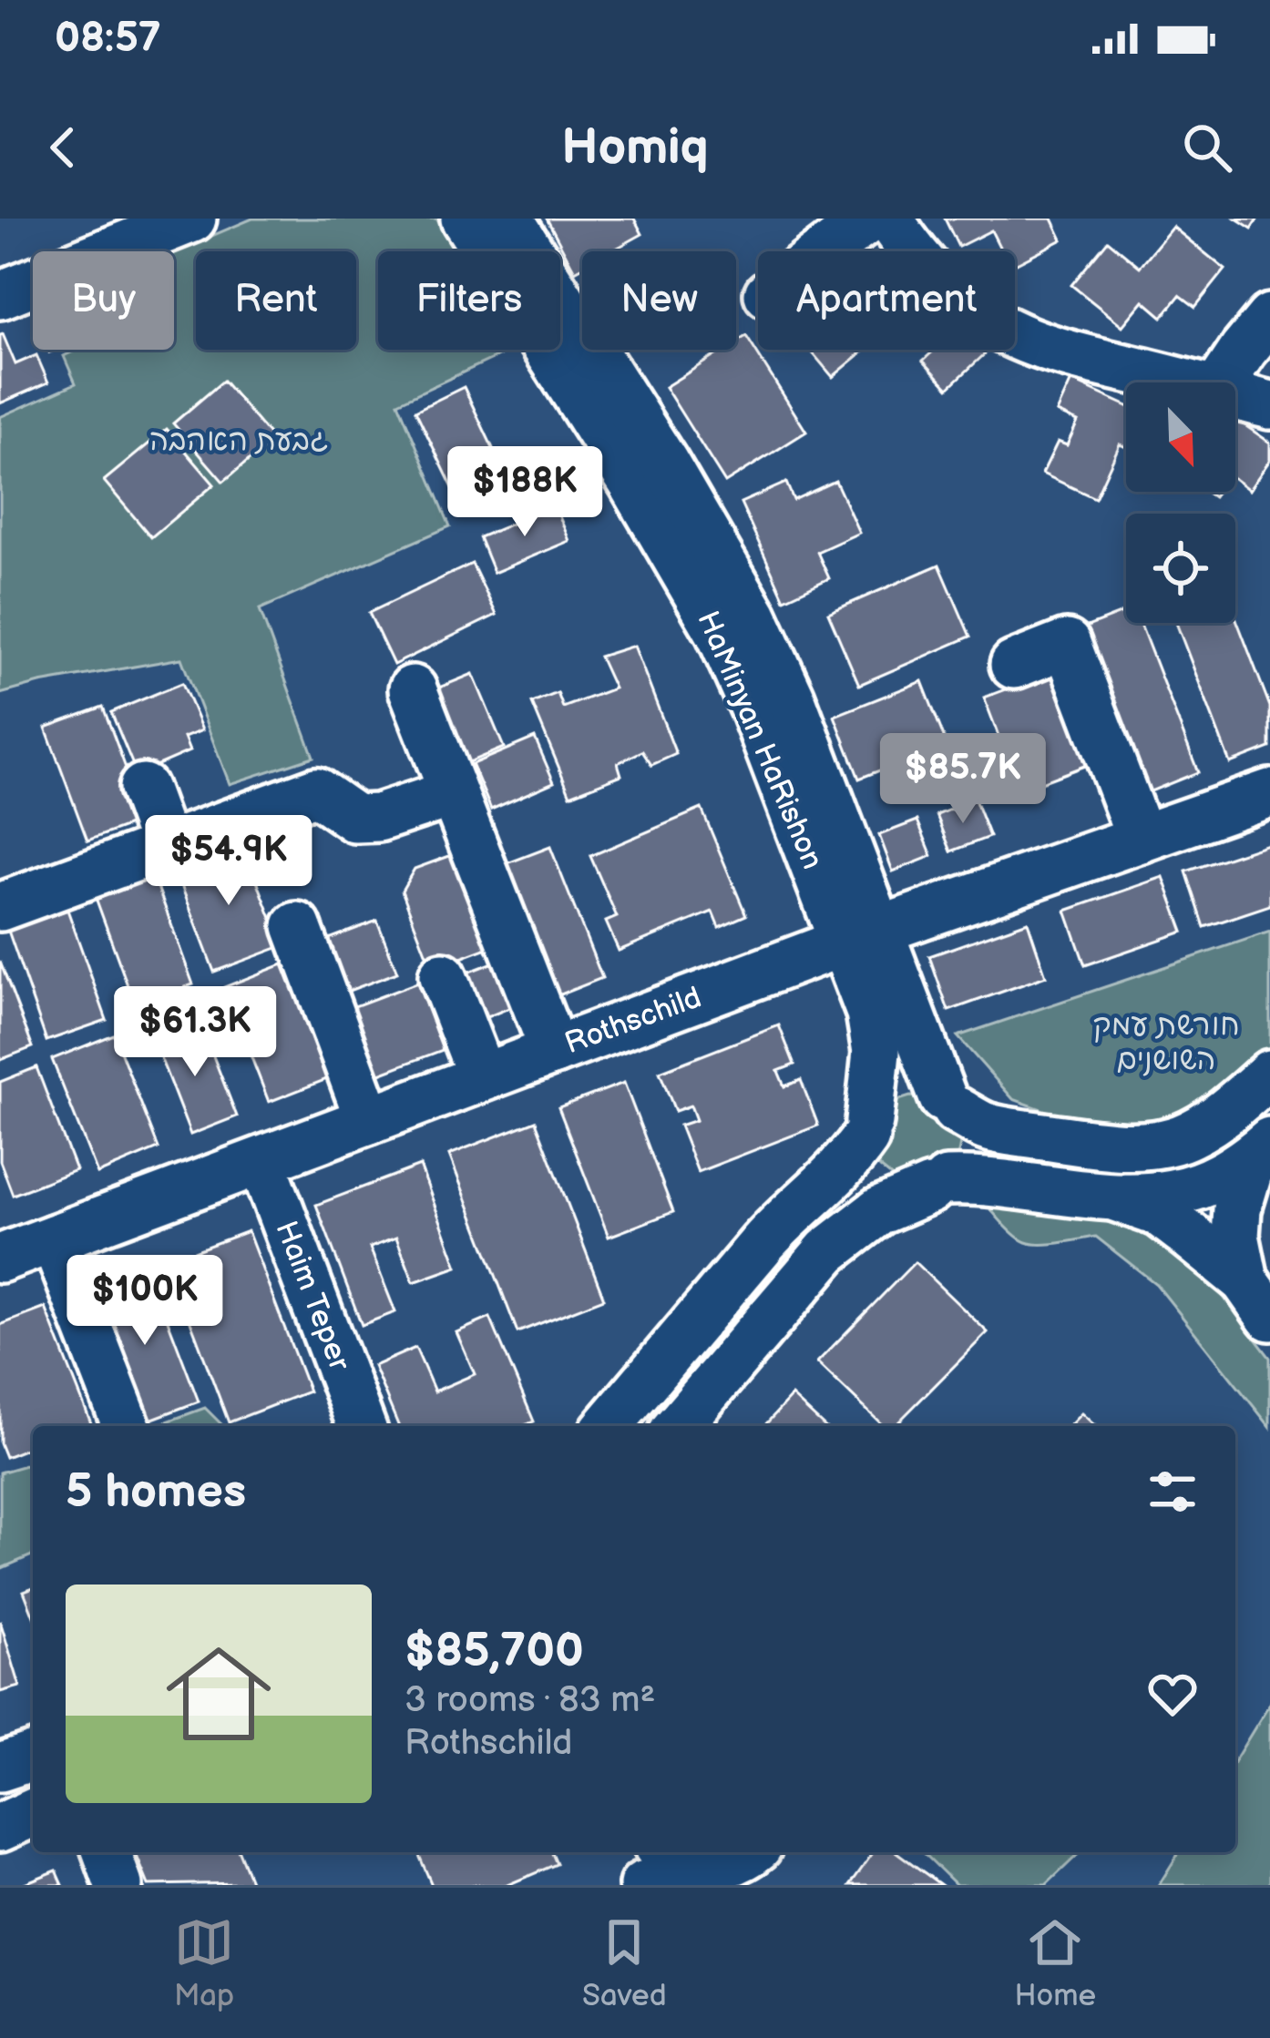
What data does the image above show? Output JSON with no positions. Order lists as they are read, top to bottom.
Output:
{
  "streets": {
    "street": ["HaMinyan HaRishon", "Rothschild", "Haim Teper"]
  },
  "crossings": [
    ["HaMinyan HaRishon", "Rothschild"],
    ["Rothschild", "Haim Teper"]
  ],
  "parks": ["גבעת האהבה", "חורשת עמק השושנים"],
  "north": "bottom right",
  "page": {
    "status": "08:57",
    "header": "Homiq",
    "chip": [
      "Buy",
      "Rent",
      "Filters",
      "New",
      "Apartment"
    ],
    "price": [
      "$188K",
      "$85.7K",
      "$54.9K",
      "$61.3K",
      "$100K"
    ],
    "heading": "5 homes",
    "list": [
      {
        "name": "$85,700",
        "note": "3 rooms · 83 m² · Rothschild"
      }
    ],
    "tabs": ["Map", "Saved", "Home"]
  }
}
